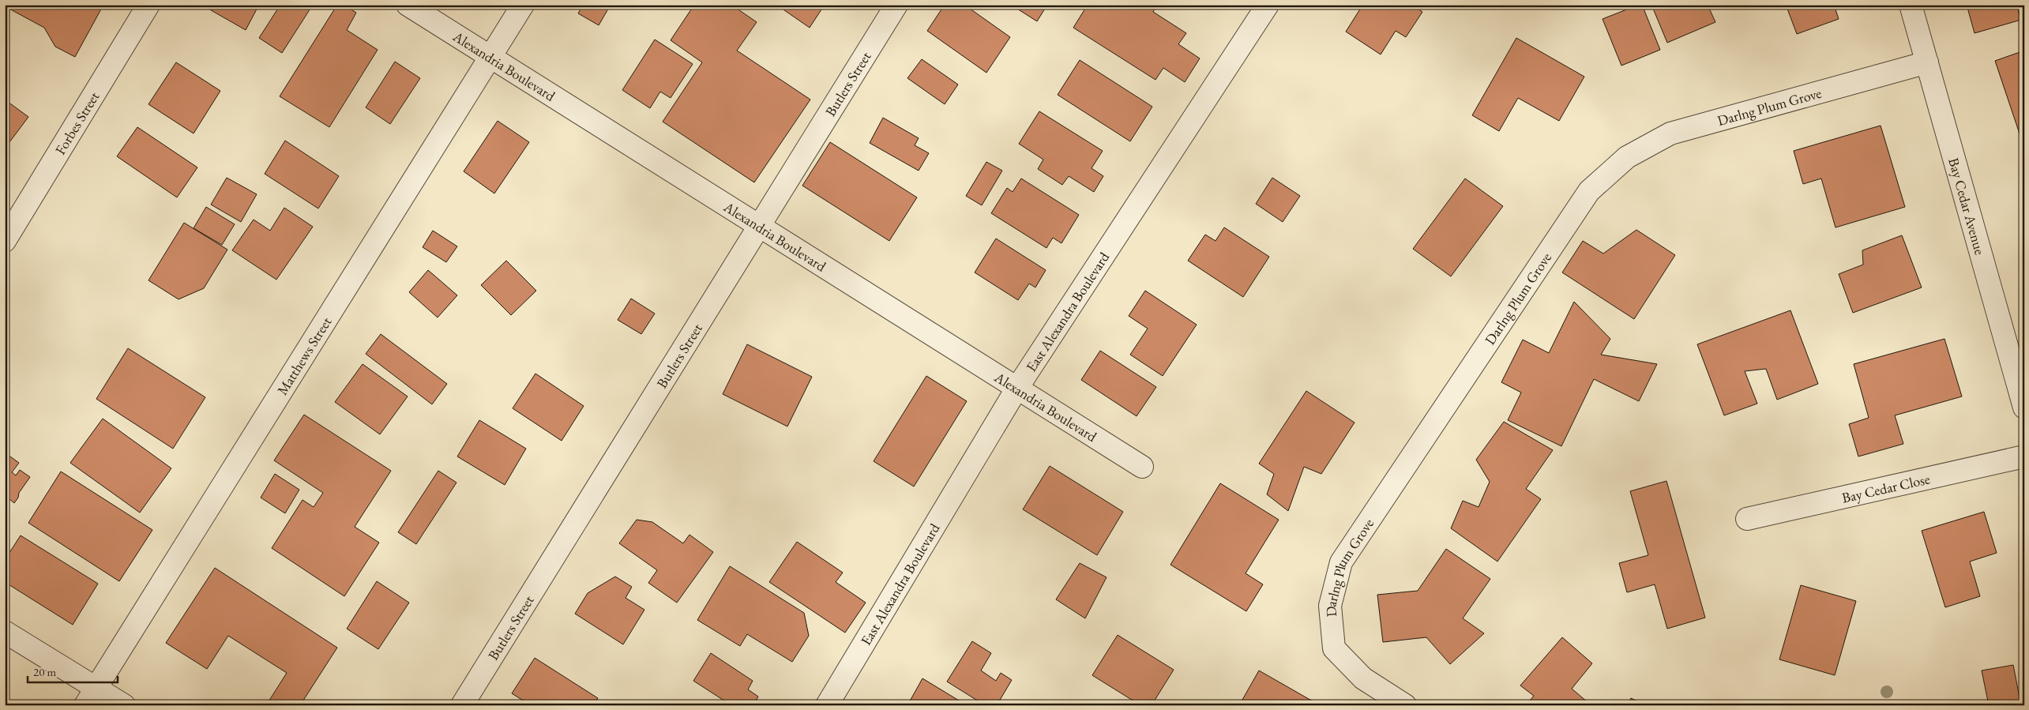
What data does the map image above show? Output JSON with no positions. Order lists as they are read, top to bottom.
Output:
{
  "streets": {
    "street": [
      "Alexandria Boulevard",
      "Butlers Street",
      "Darlng Plum Grove",
      "Forbes Street",
      "Bay Cedar Avenue",
      "East Alexandra Boulevard",
      "Matthews Street",
      "Bay Cedar Close"
    ]
  },
  "crossings": [
    ["Alexandria Boulevard", "Butlers Street"],
    ["Alexandria Boulevard", "East Alexandra Boulevard"],
    ["Alexandria Boulevard", "Matthews Street"],
    ["Darlng Plum Grove", "Bay Cedar Avenue"]
  ],
  "scale_bar": "20 m"
}
